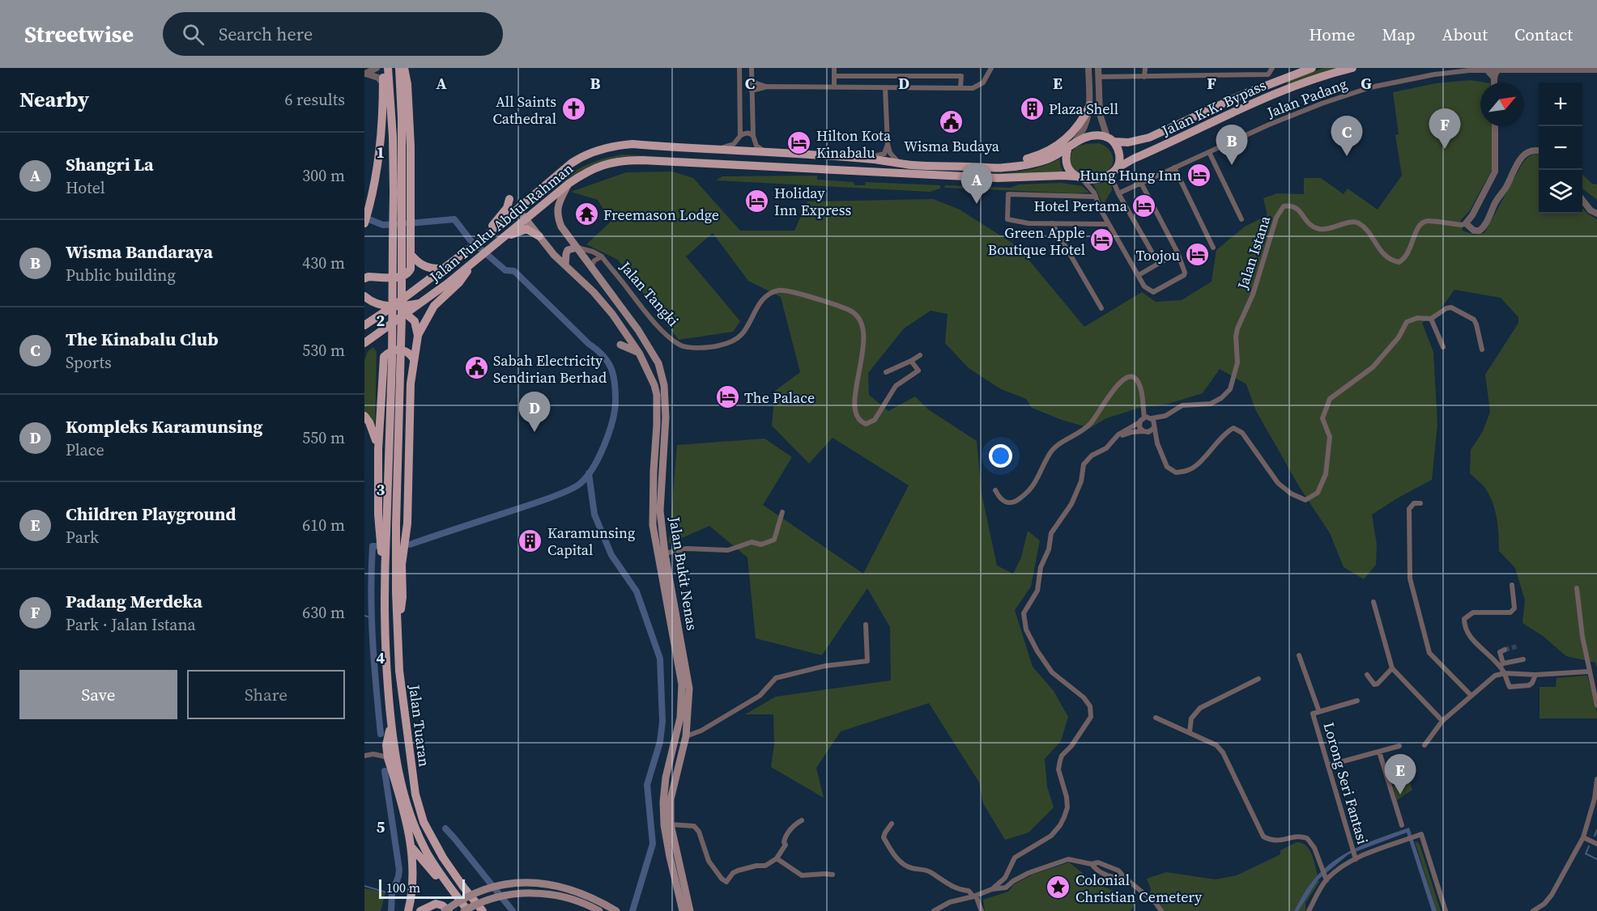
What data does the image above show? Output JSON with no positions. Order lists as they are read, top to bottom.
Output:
{
  "streets": {
    "main road": [
      "Jalan K.K. Bypass",
      "Jalan Tunku Abdul Rahman",
      "Jalan Bukit Nenas",
      "Jalan Tuaran"
    ],
    "street": [
      "Jalan Padang",
      "Jalan Istana",
      "Jalan Tangki",
      "Lorong Seri Fantasi"
    ]
  },
  "crossings": [
    ["Jalan K.K. Bypass", "Jalan Tunku Abdul Rahman"],
    ["Jalan Tunku Abdul Rahman", "Jalan Bukit Nenas"],
    ["Jalan Tangki", "Jalan Bukit Nenas"]
  ],
  "places": {
    "building": ["Plaza Shell", "Karamunsing Capital"],
    "church": ["All Saints Cathedral"],
    "public building": ["Wisma Budaya", "Sabah Electricity Sendirian Berhad"],
    "hotel": [
      "Hilton Kota Kinabalu",
      "Hung Hung Inn",
      "Holiday Inn Express",
      "Hotel Pertama",
      "Green Apple Boutique Hotel",
      "Toojou",
      "The Palace"
    ],
    "temple": ["Freemason Lodge"],
    "place": ["Colonial Christian Cemetery"]
  },
  "scale_bar": "100 m",
  "north": "top right",
  "page": {
    "header": "Streetwise",
    "search": "Search here",
    "nav": [
      "Home",
      "Map",
      "About",
      "Contact"
    ],
    "heading": ["Nearby", "6 results"],
    "map_buttons": ["+", "−"],
    "pins": [
      "F",
      "C",
      "B",
      "A",
      "D",
      "E"
    ],
    "list": [
      {
        "mark": "A",
        "name": "Shangri La",
        "note": "Hotel",
        "value": "300 m"
      },
      {
        "mark": "B",
        "name": "Wisma Bandaraya",
        "note": "Public building",
        "value": "430 m"
      },
      {
        "mark": "C",
        "name": "The Kinabalu Club",
        "note": "Sports",
        "value": "530 m"
      },
      {
        "mark": "D",
        "name": "Kompleks Karamunsing",
        "note": "Place",
        "value": "550 m"
      },
      {
        "mark": "E",
        "name": "Children Playground",
        "note": "Park",
        "value": "610 m"
      },
      {
        "mark": "F",
        "name": "Padang Merdeka",
        "note": "Park · Jalan Istana",
        "value": "630 m"
      }
    ],
    "buttons": ["Save", "Share"],
    "scale": "100 m"
  },
  "grid": {
    "columns": [
      "A",
      "B",
      "C",
      "D",
      "E",
      "F",
      "G"
    ],
    "rows": [
      "1",
      "2",
      "3",
      "4",
      "5"
    ]
  }
}
